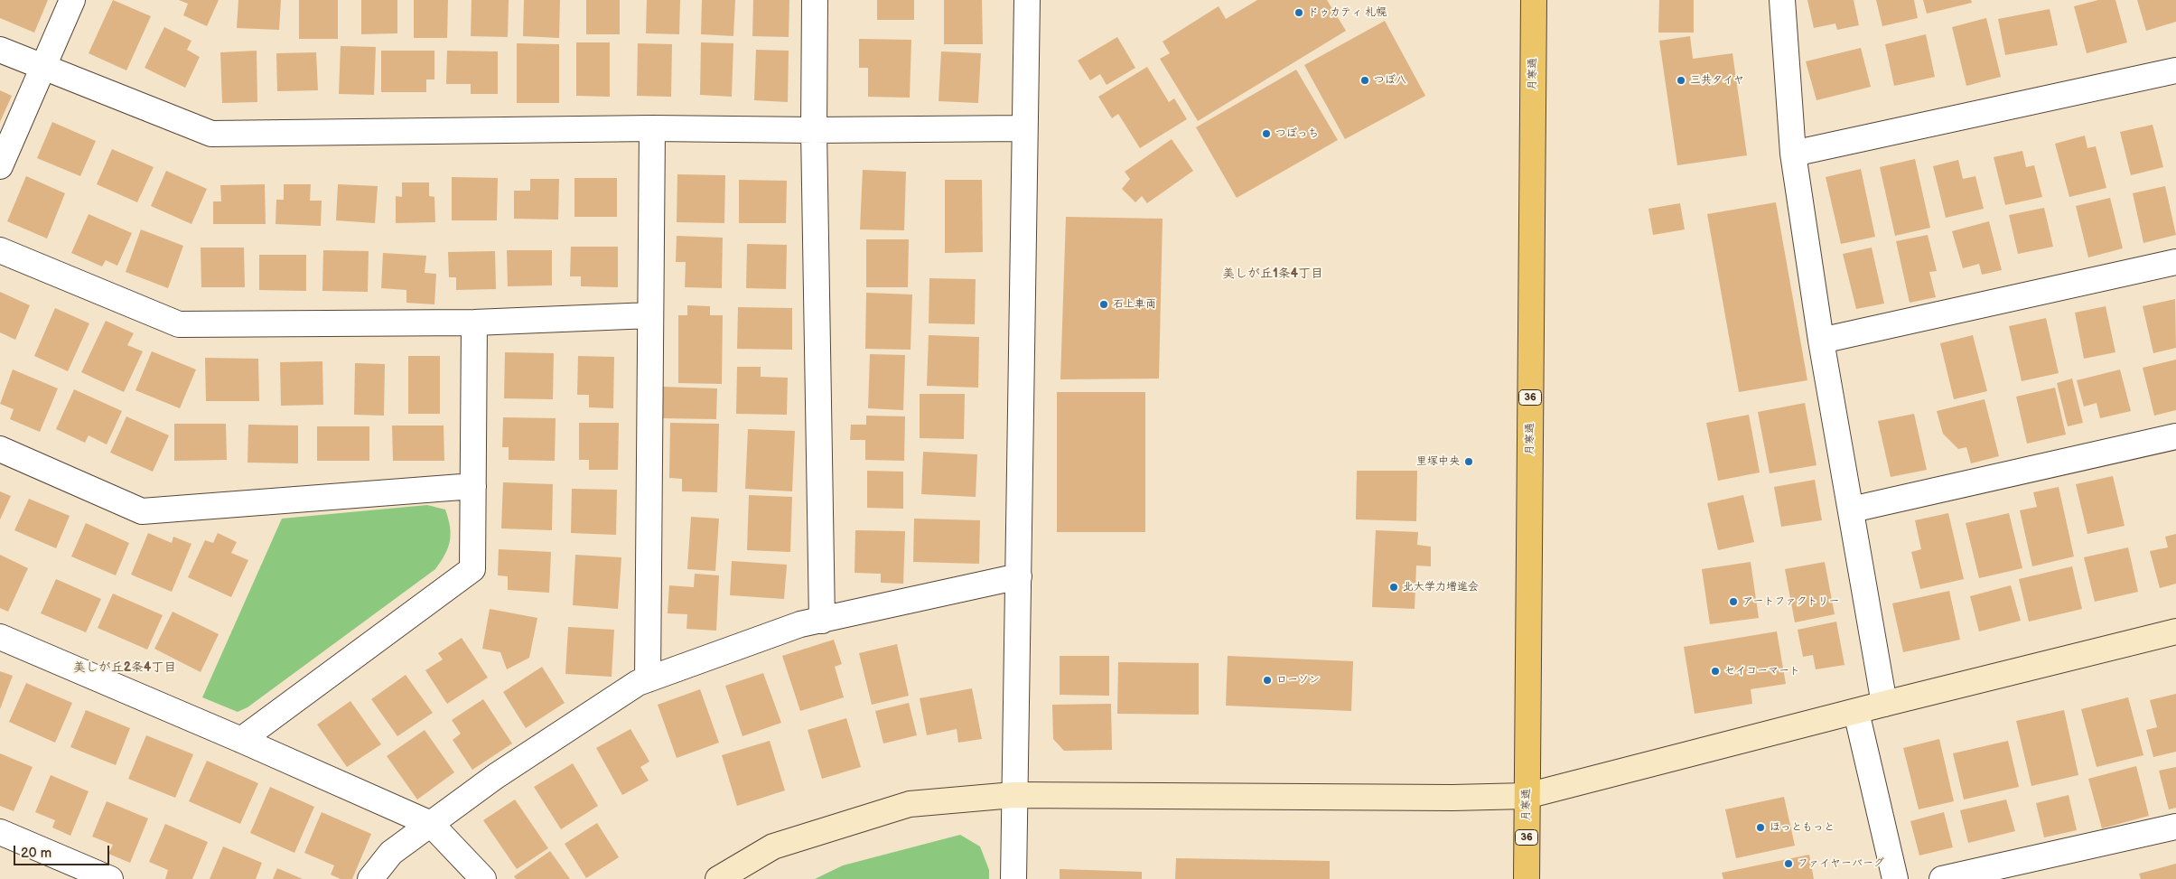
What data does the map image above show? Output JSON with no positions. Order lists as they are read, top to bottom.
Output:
{
  "streets": {
    "highway": ["月寒通", "36"]
  },
  "districts": ["美しが丘1条4丁目", "美しが丘2条4丁目"],
  "places": [
    "ドゥカティ 札幌",
    "つぼ八",
    "三共タイヤ",
    "つぼっち",
    "石上車両",
    "里塚中央",
    "北大学力増進会",
    "アートファクトリー",
    "セイコーマート",
    "ローソン",
    "ほっともっと",
    "ファイヤーバーグ"
  ],
  "scale_bar": "20 m"
}
